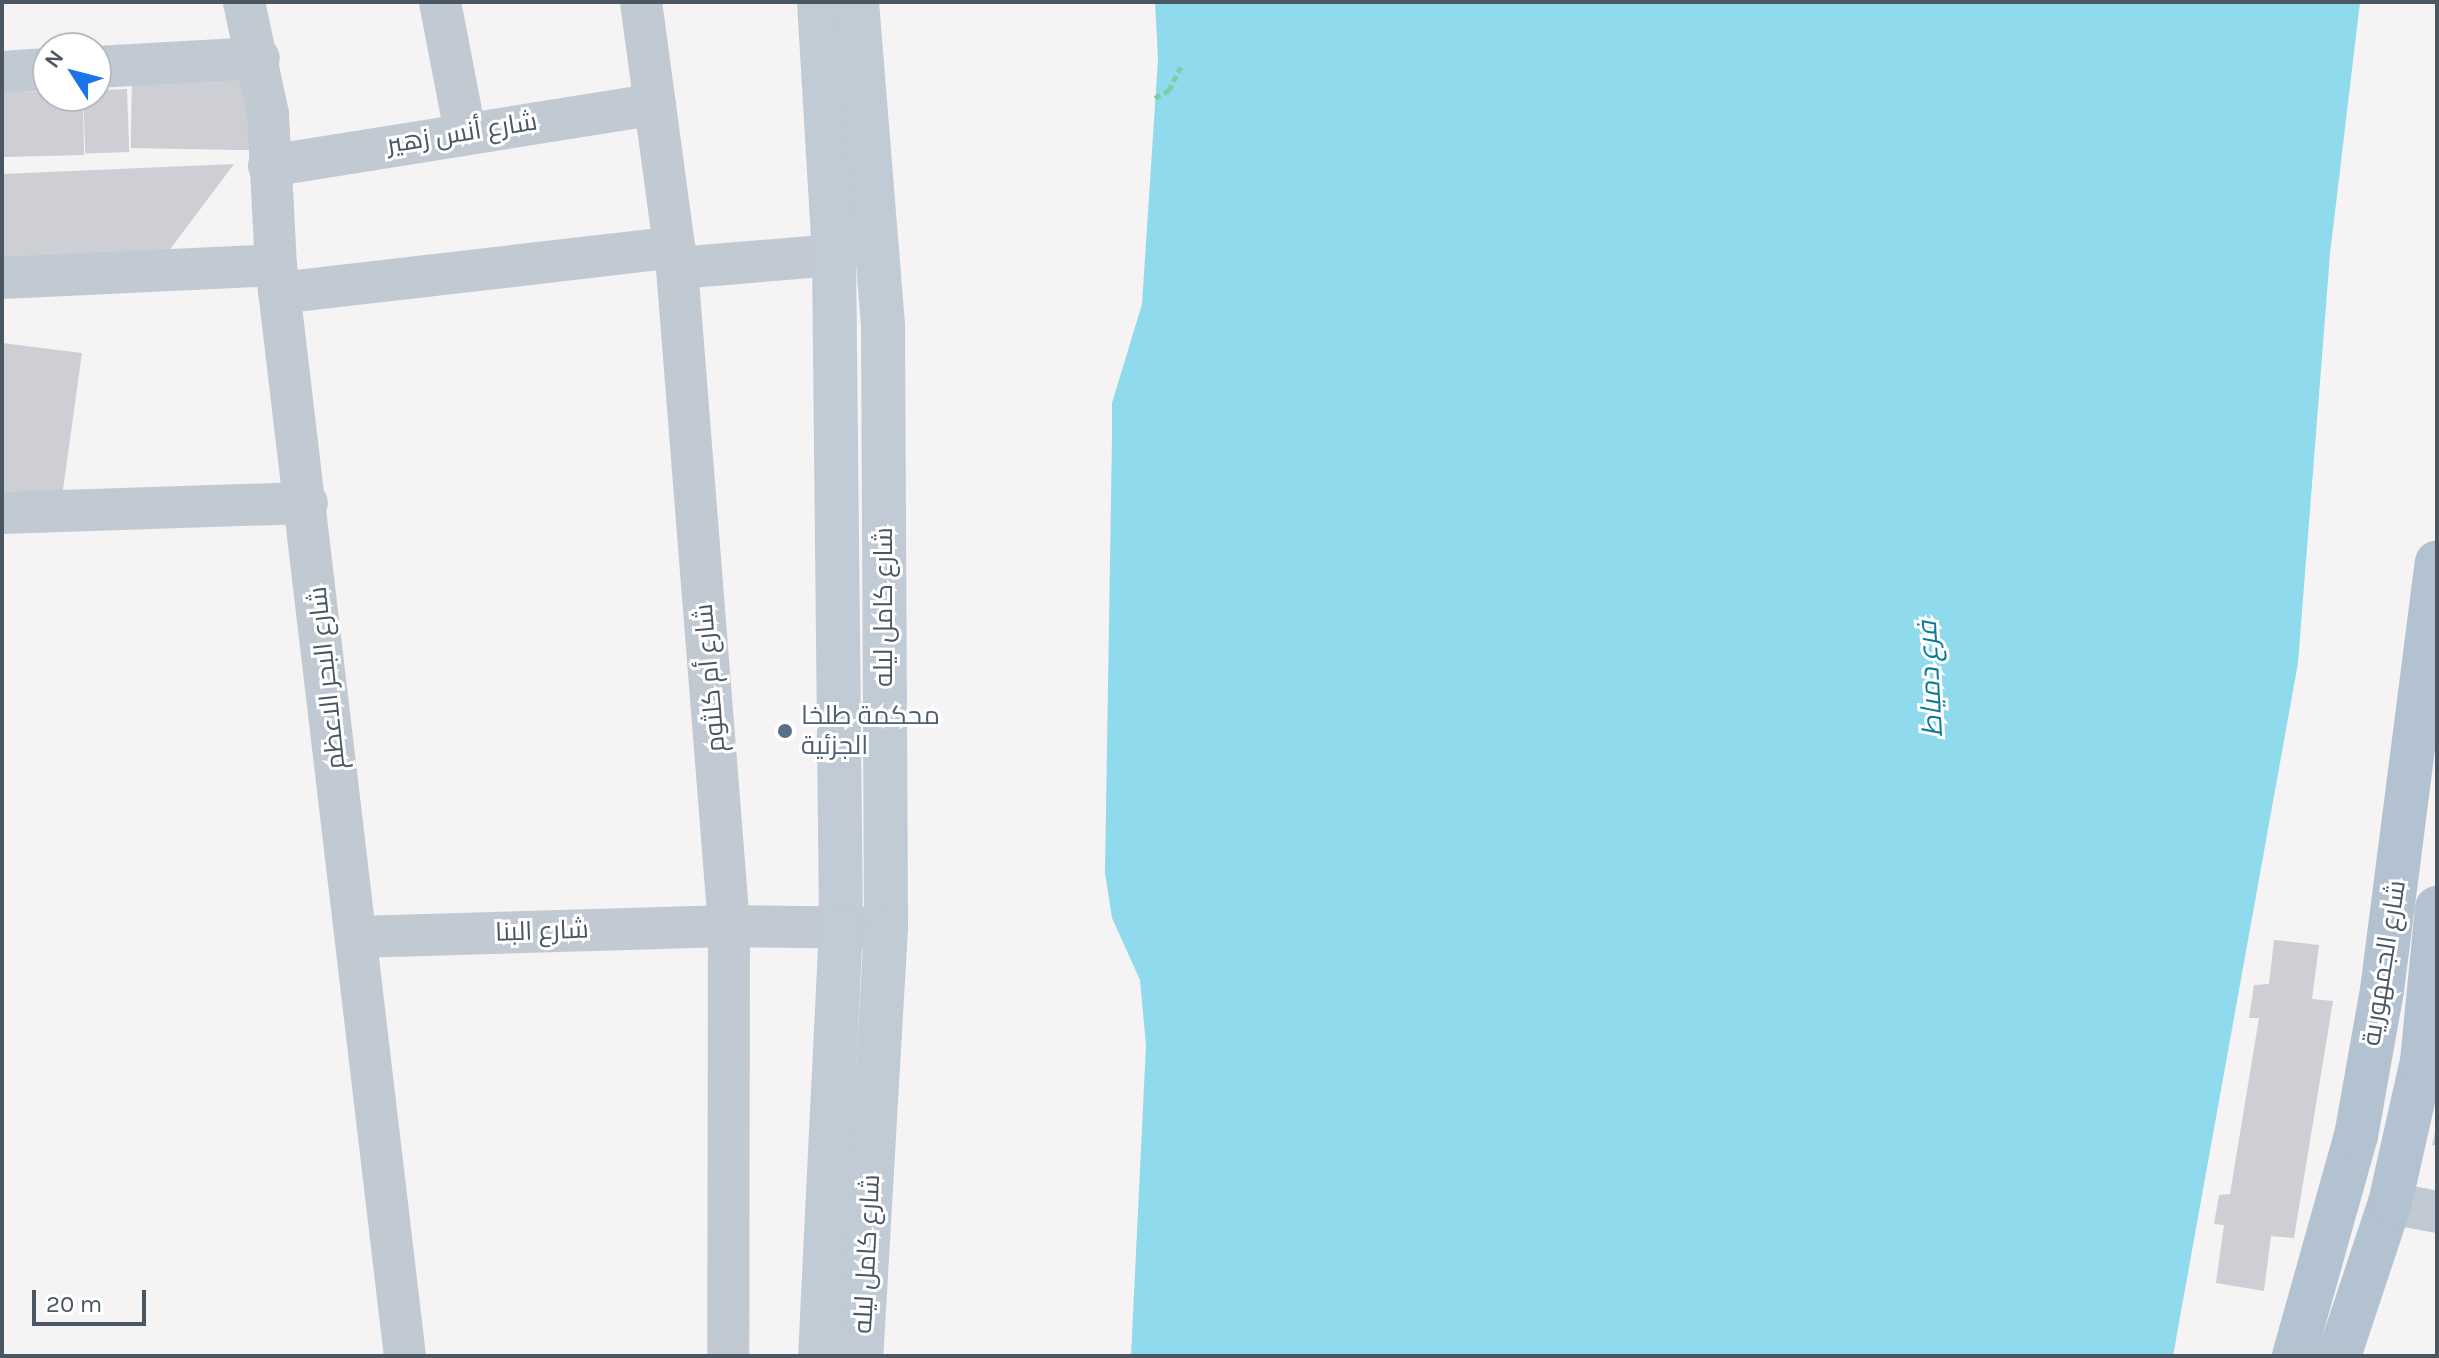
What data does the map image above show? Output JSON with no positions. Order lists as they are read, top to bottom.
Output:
{
  "streets": {
    "main road": ["شارع الجمهورية"],
    "street": [
      "شارع أنس زهير",
      "شارع كامل ليله",
      "شارع البحر الاعظم",
      "شارع أم كلثوم",
      "شارع البنا"
    ]
  },
  "crossings": [
    ["شارع أنس زهير", "شارع البحر الاعظم"],
    ["شارع أنس زهير", "شارع أم كلثوم"],
    ["شارع كامل ليله", "شارع البنا"],
    ["شارع البحر الاعظم", "شارع البنا"],
    ["شارع أم كلثوم", "شارع البنا"]
  ],
  "water": ["فرع دمياط"],
  "places": ["محكمة طلخا الجزئية"],
  "scale_bar": "20 m",
  "north": "top left"
}
